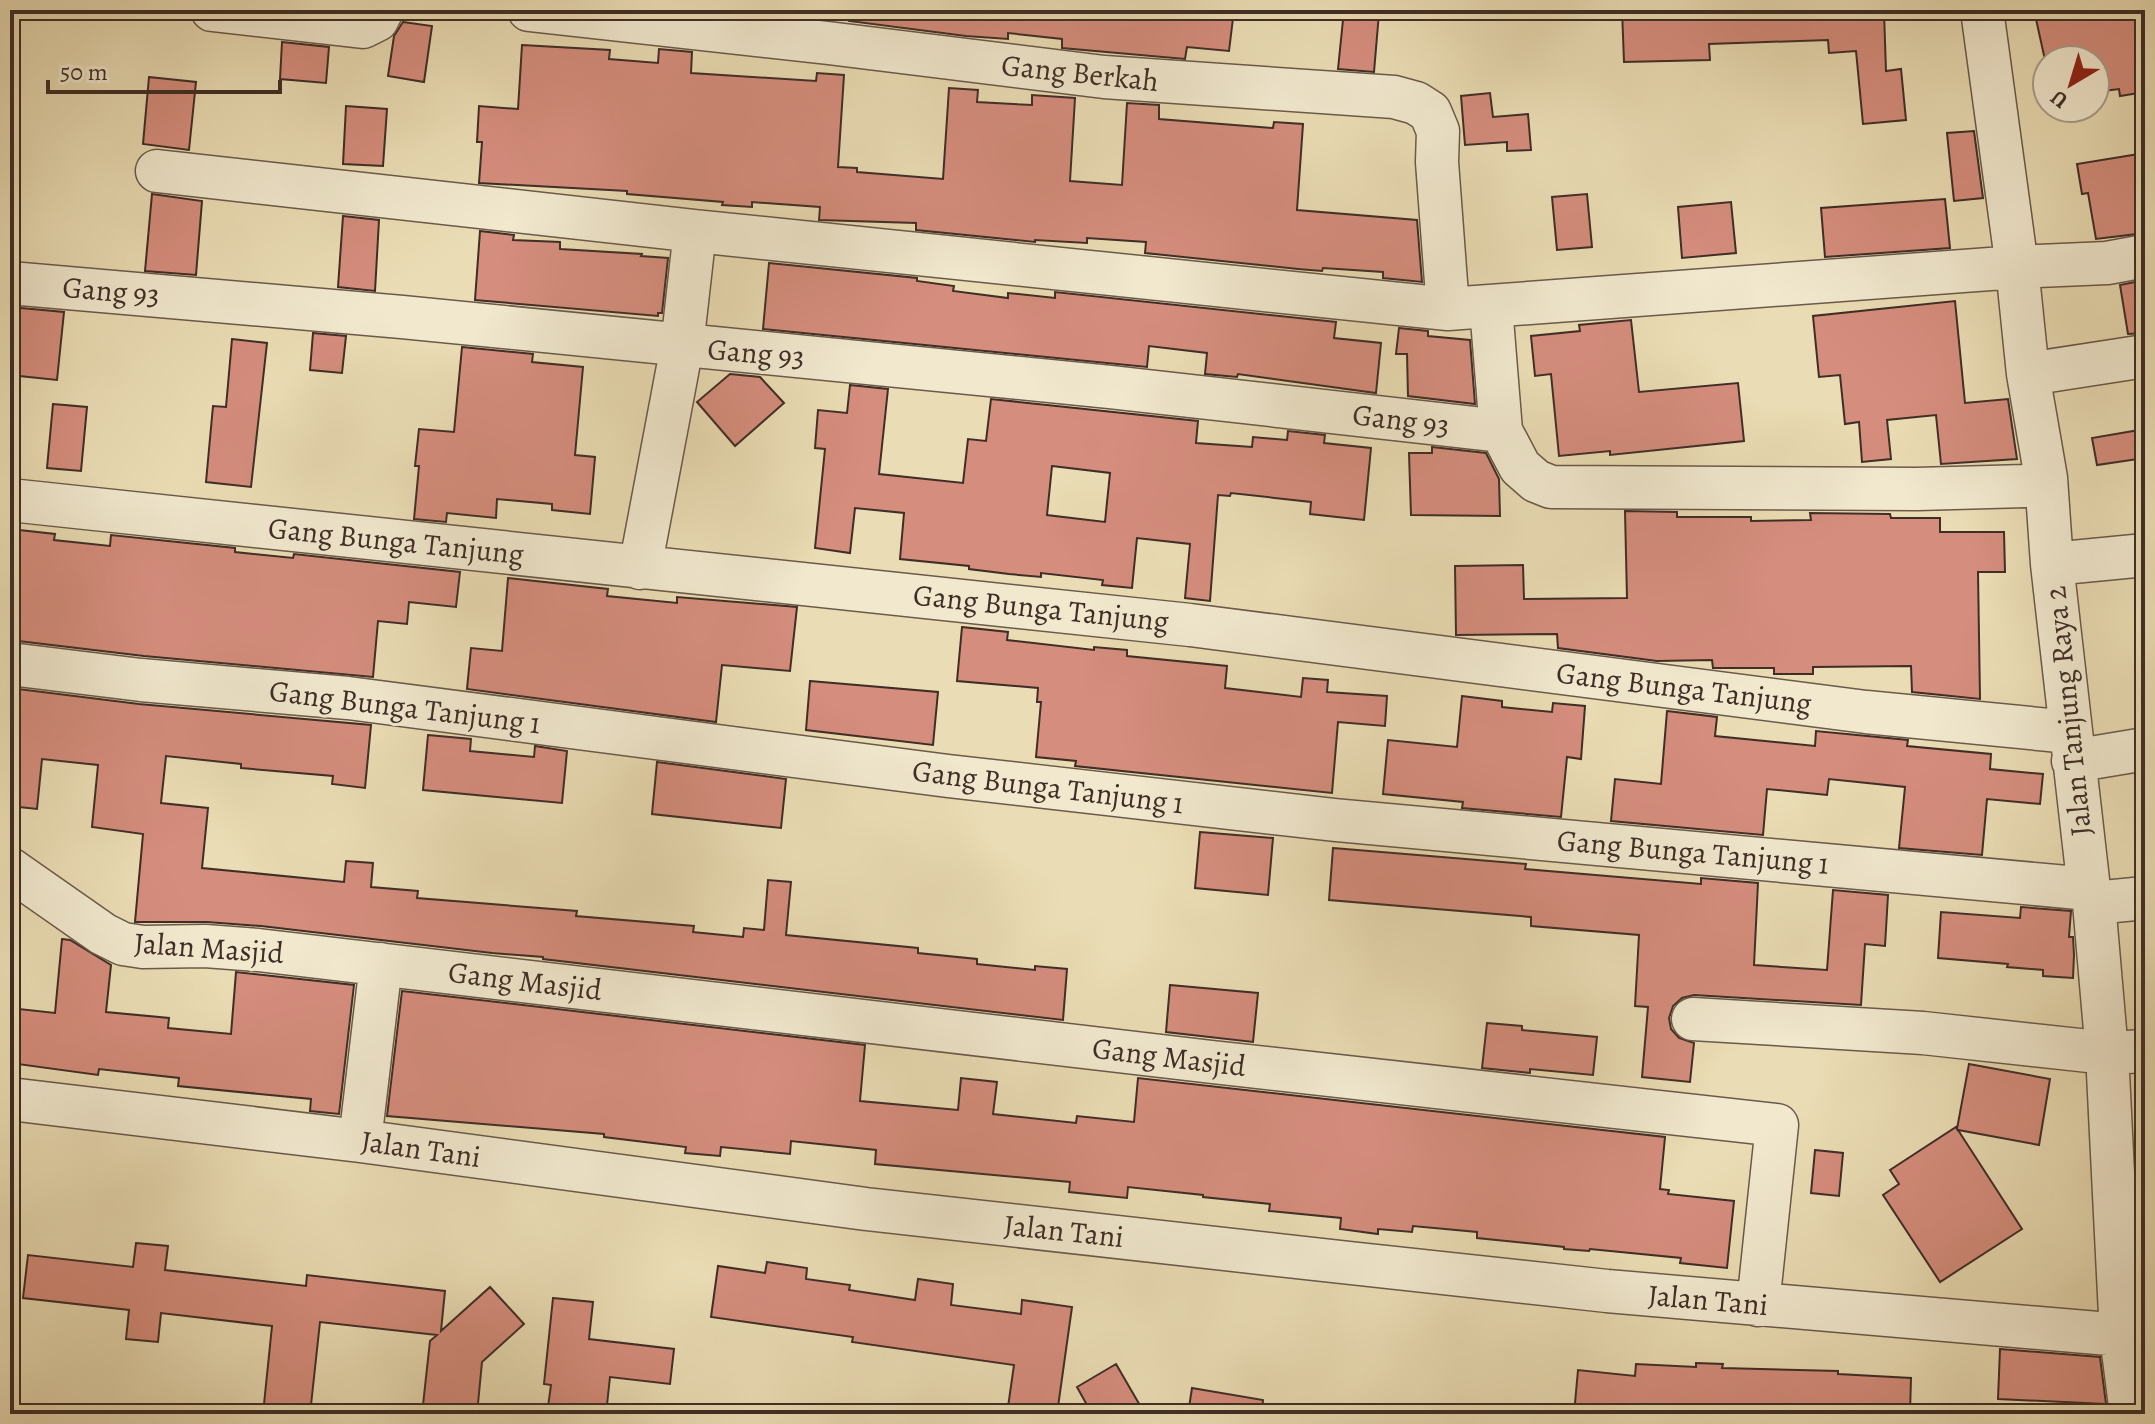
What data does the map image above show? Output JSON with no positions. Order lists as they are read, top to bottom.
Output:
{
  "streets": {
    "street": [
      "Gang Berkah",
      "Gang 93",
      "Gang Bunga Tanjung",
      "Gang Bunga Tanjung 1",
      "Jalan Tanjung Raya 2",
      "Jalan Masjid",
      "Gang Masjid",
      "Jalan Tani"
    ]
  },
  "crossings": [
    ["Gang Bunga Tanjung", "Jalan Tanjung Raya 2"],
    ["Gang Bunga Tanjung 1", "Jalan Tanjung Raya 2"],
    ["Jalan Tanjung Raya 2", "Jalan Tani"],
    ["Jalan Masjid", "Gang Masjid"],
    ["Gang Masjid", "Jalan Tani"]
  ],
  "scale_bar": "50 m",
  "north": "bottom left"
}
